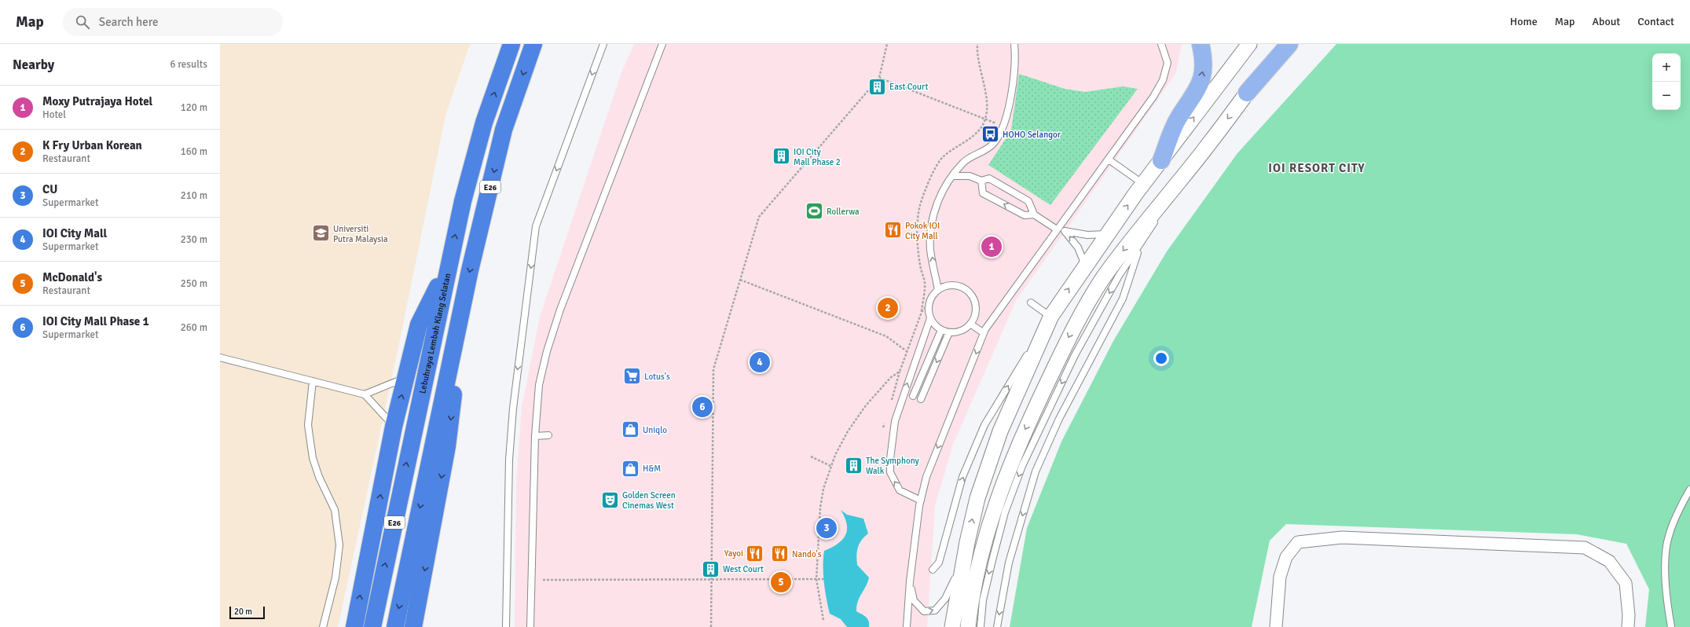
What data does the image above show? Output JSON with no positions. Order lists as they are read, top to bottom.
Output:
{
  "streets": {
    "highway": ["E26", "Lebuhraya Lembah Klang Selatan"]
  },
  "districts": ["IOI RESORT CITY"],
  "places": {
    "building": [
      "East Court",
      "IOI City Mall Phase 2",
      "The Symphony Walk",
      "West Court"
    ],
    "bus stop": ["HOHO Selangor"],
    "sports": ["Rollerwa"],
    "restaurant": ["Pokok IOI City Mall", "Yayoi", "Nando's"],
    "school or university": ["Universiti Putra Malaysia"],
    "supermarket": ["Lotus's"],
    "shop": ["Uniqlo", "H&M"],
    "theatre": ["Golden Screen Cinemas West"]
  },
  "scale_bar": "20 m",
  "page": {
    "header": "Map",
    "search": "Search here",
    "nav": [
      "Home",
      "Map",
      "About",
      "Contact"
    ],
    "heading": ["Nearby", "6 results"],
    "map_buttons": ["+", "−"],
    "list": [
      {
        "mark": "1",
        "name": "Moxy Putrajaya Hotel",
        "note": "Hotel",
        "value": "120 m"
      },
      {
        "mark": "2",
        "name": "K Fry Urban Korean",
        "note": "Restaurant",
        "value": "160 m"
      },
      {
        "mark": "3",
        "name": "CU",
        "note": "Supermarket",
        "value": "210 m"
      },
      {
        "mark": "4",
        "name": "IOI City Mall",
        "note": "Supermarket",
        "value": "230 m"
      },
      {
        "mark": "5",
        "name": "McDonald's",
        "note": "Restaurant",
        "value": "250 m"
      },
      {
        "mark": "6",
        "name": "IOI City Mall Phase 1",
        "note": "Supermarket",
        "value": "260 m"
      }
    ],
    "pins": [
      "1",
      "2",
      "4",
      "6",
      "3",
      "5"
    ],
    "scale": "20 m"
  }
}
